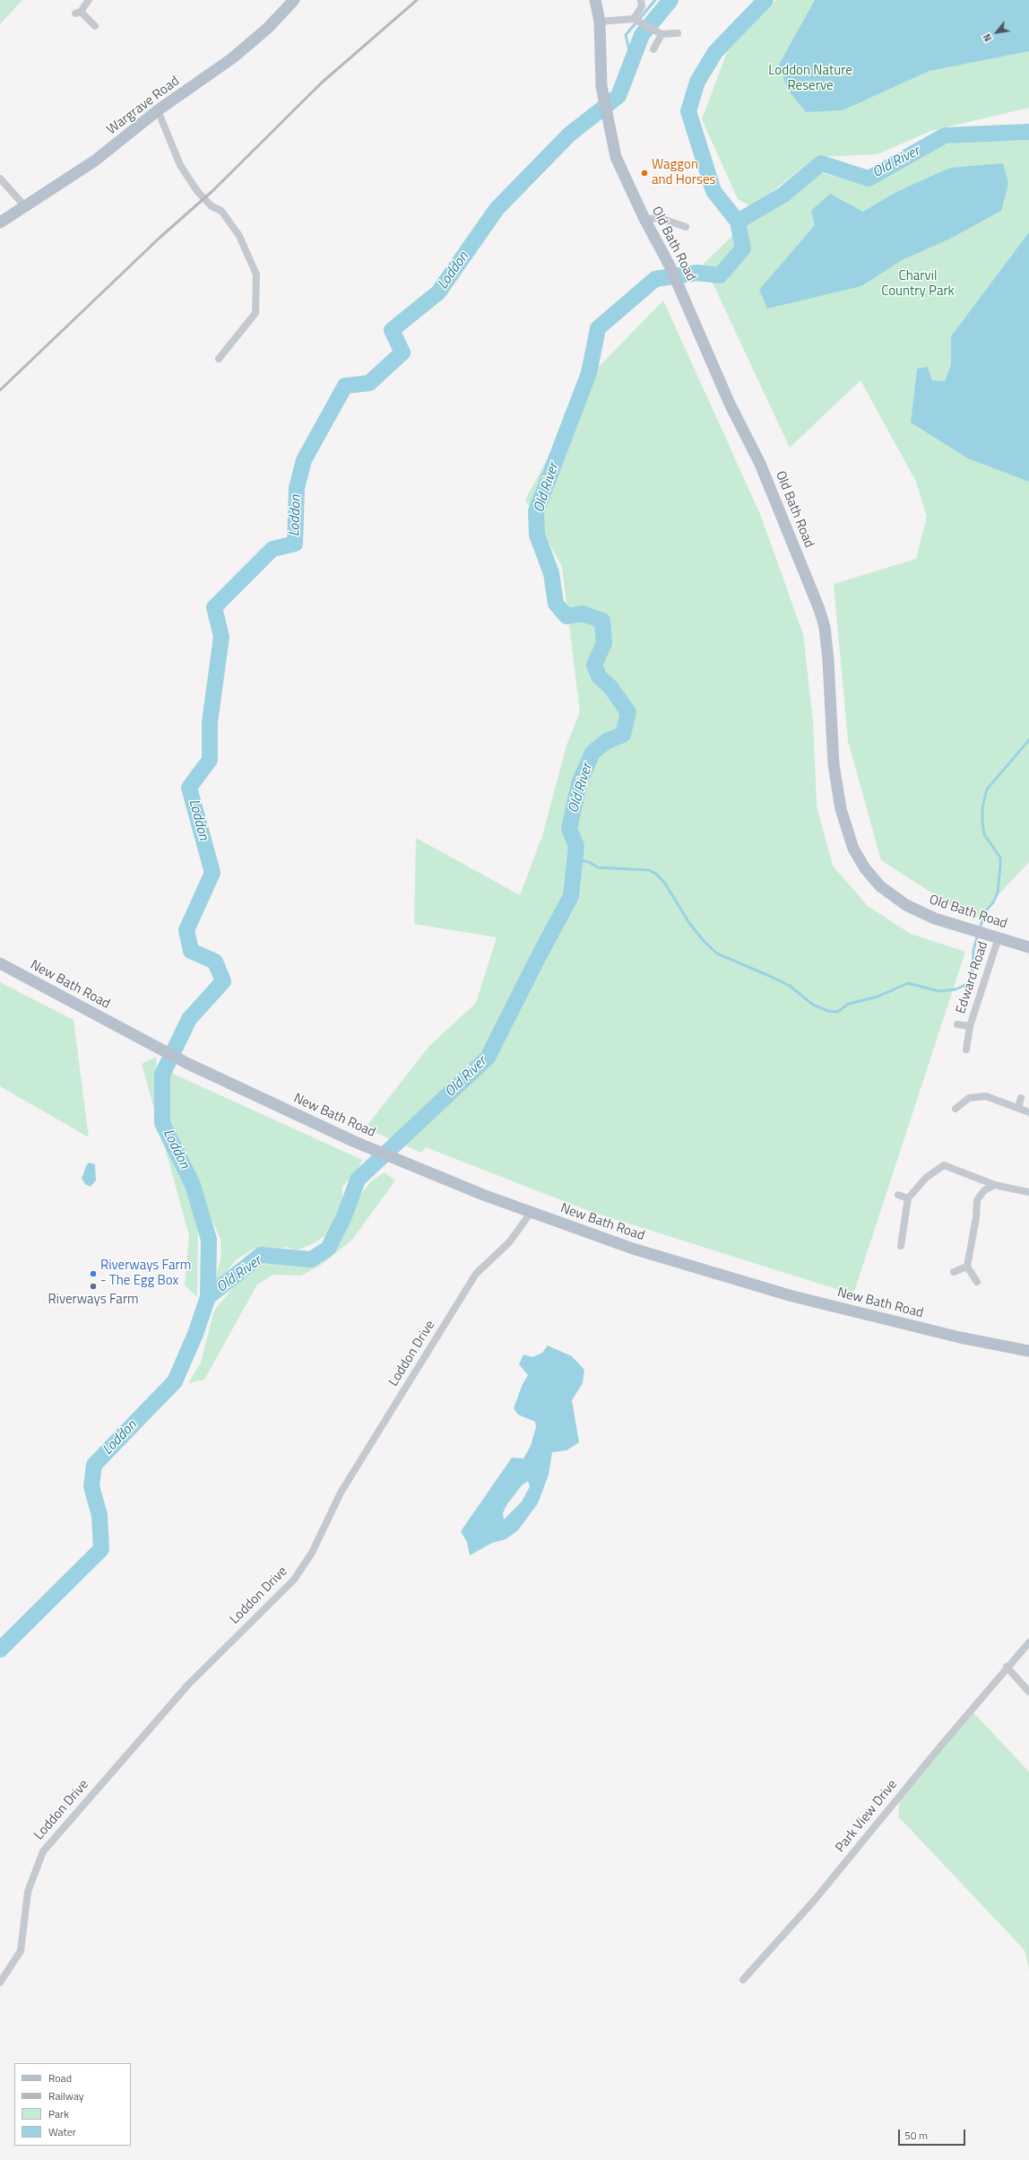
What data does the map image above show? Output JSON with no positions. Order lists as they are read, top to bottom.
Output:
{
  "streets": {
    "main road": ["Wargrave Road", "Old Bath Road", "New Bath Road"],
    "street": ["Edward Road", "Loddon Drive", "Park View Drive"]
  },
  "crossings": [
    ["Old Bath Road", "Edward Road"],
    ["New Bath Road", "Loddon Drive"]
  ],
  "water": ["Old River", "Loddon"],
  "parks": ["Loddon Nature Reserve", "Charvil Country Park"],
  "places": ["Waggon and Horses", "Riverways Farm - The Egg Box", "Riverways Farm"],
  "legend": [
    "Road",
    "Railway",
    "Park",
    "Water"
  ],
  "scale_bar": "50 m",
  "north": "bottom left"
}
